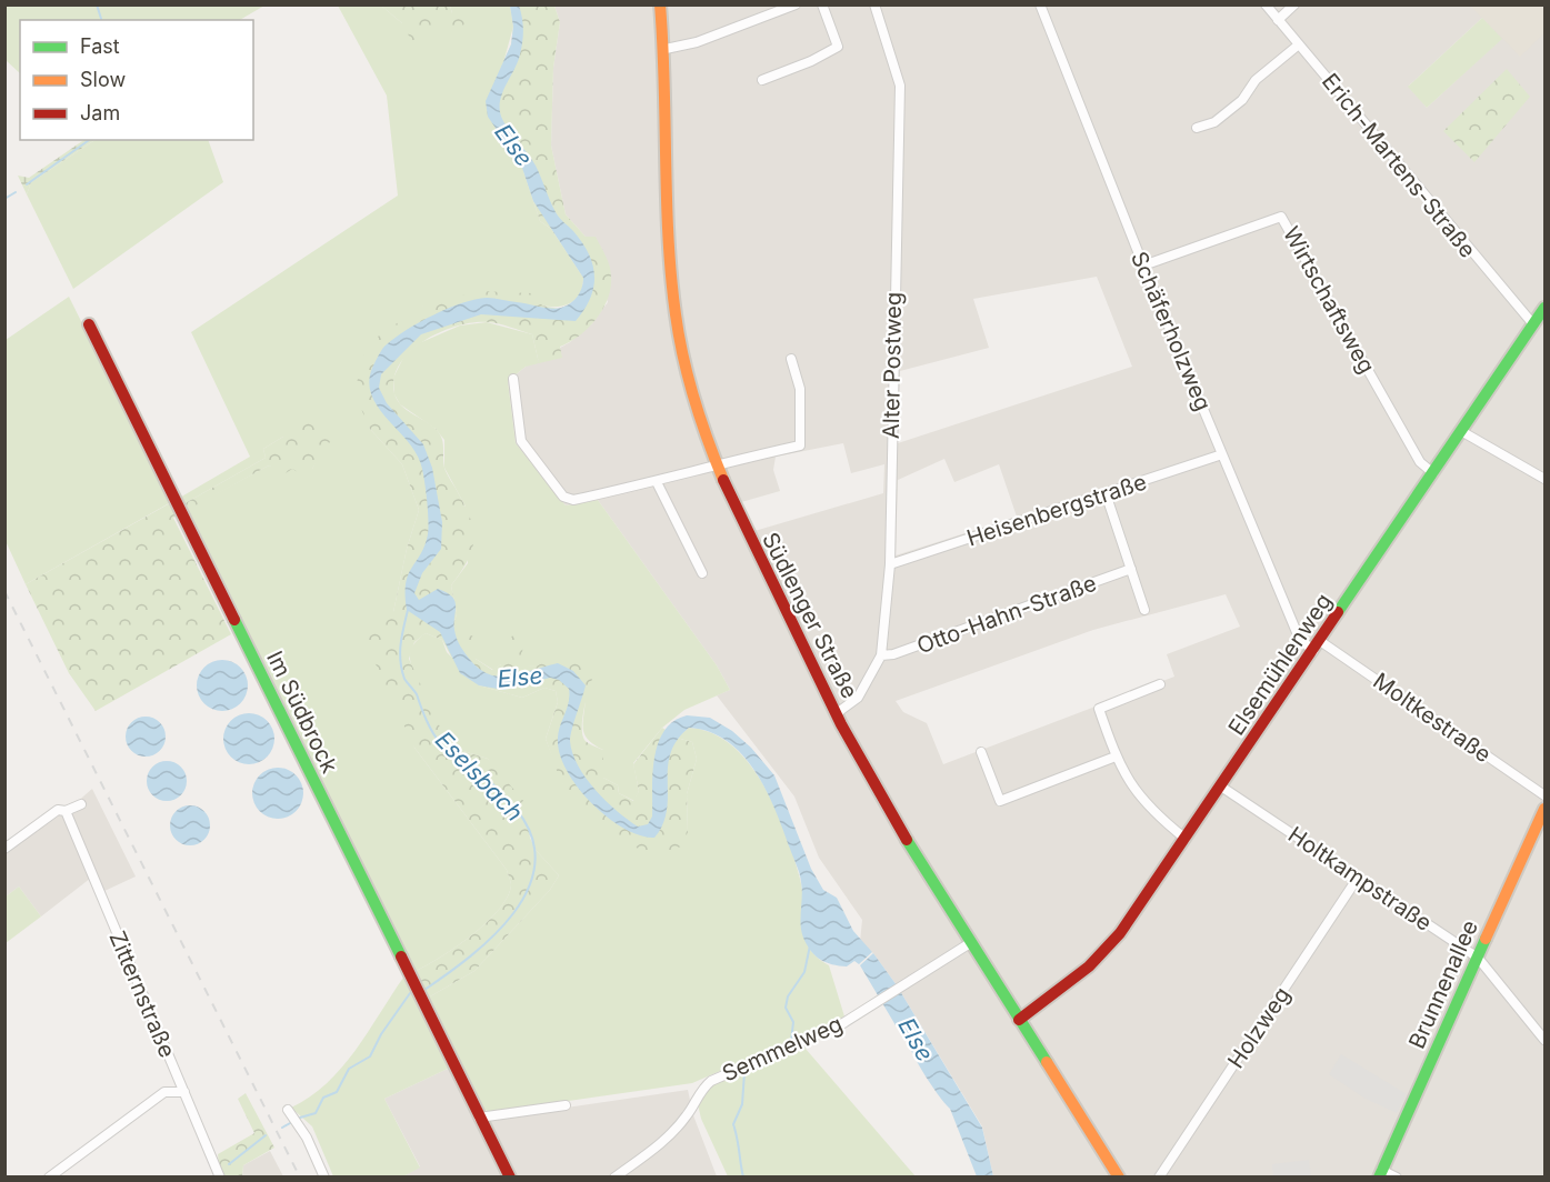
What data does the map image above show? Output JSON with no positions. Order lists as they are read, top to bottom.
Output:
{
  "streets": {
    "street": [
      "Erich-Martens-Straße",
      "Wirtschaftsweg",
      "Schäferholzweg",
      "Alter Postweg",
      "Heisenbergstraße",
      "Otto-Hahn-Straße",
      "Südlenger Straße",
      "Elsemühlenweg",
      "Im Südbrock",
      "Moltkestraße",
      "Holtkampstraße",
      "Brunnenallee",
      "Zitternstraße",
      "Holzweg",
      "Semmelweg"
    ]
  },
  "crossings": [
    ["Erich-Martens-Straße", "Elsemühlenweg"],
    ["Wirtschaftsweg", "Schäferholzweg"],
    ["Wirtschaftsweg", "Elsemühlenweg"],
    ["Schäferholzweg", "Heisenbergstraße"],
    ["Schäferholzweg", "Elsemühlenweg"],
    ["Schäferholzweg", "Moltkestraße"],
    ["Alter Postweg", "Heisenbergstraße"],
    ["Alter Postweg", "Otto-Hahn-Straße"],
    ["Alter Postweg", "Südlenger Straße"],
    ["Südlenger Straße", "Elsemühlenweg"],
    ["Südlenger Straße", "Semmelweg"],
    ["Elsemühlenweg", "Moltkestraße"],
    ["Elsemühlenweg", "Holtkampstraße"],
    ["Holtkampstraße", "Brunnenallee"],
    ["Holtkampstraße", "Holzweg"]
  ],
  "water": ["Else", "Eselsbach"],
  "legend": ["Fast", "Slow", "Jam"]
}
